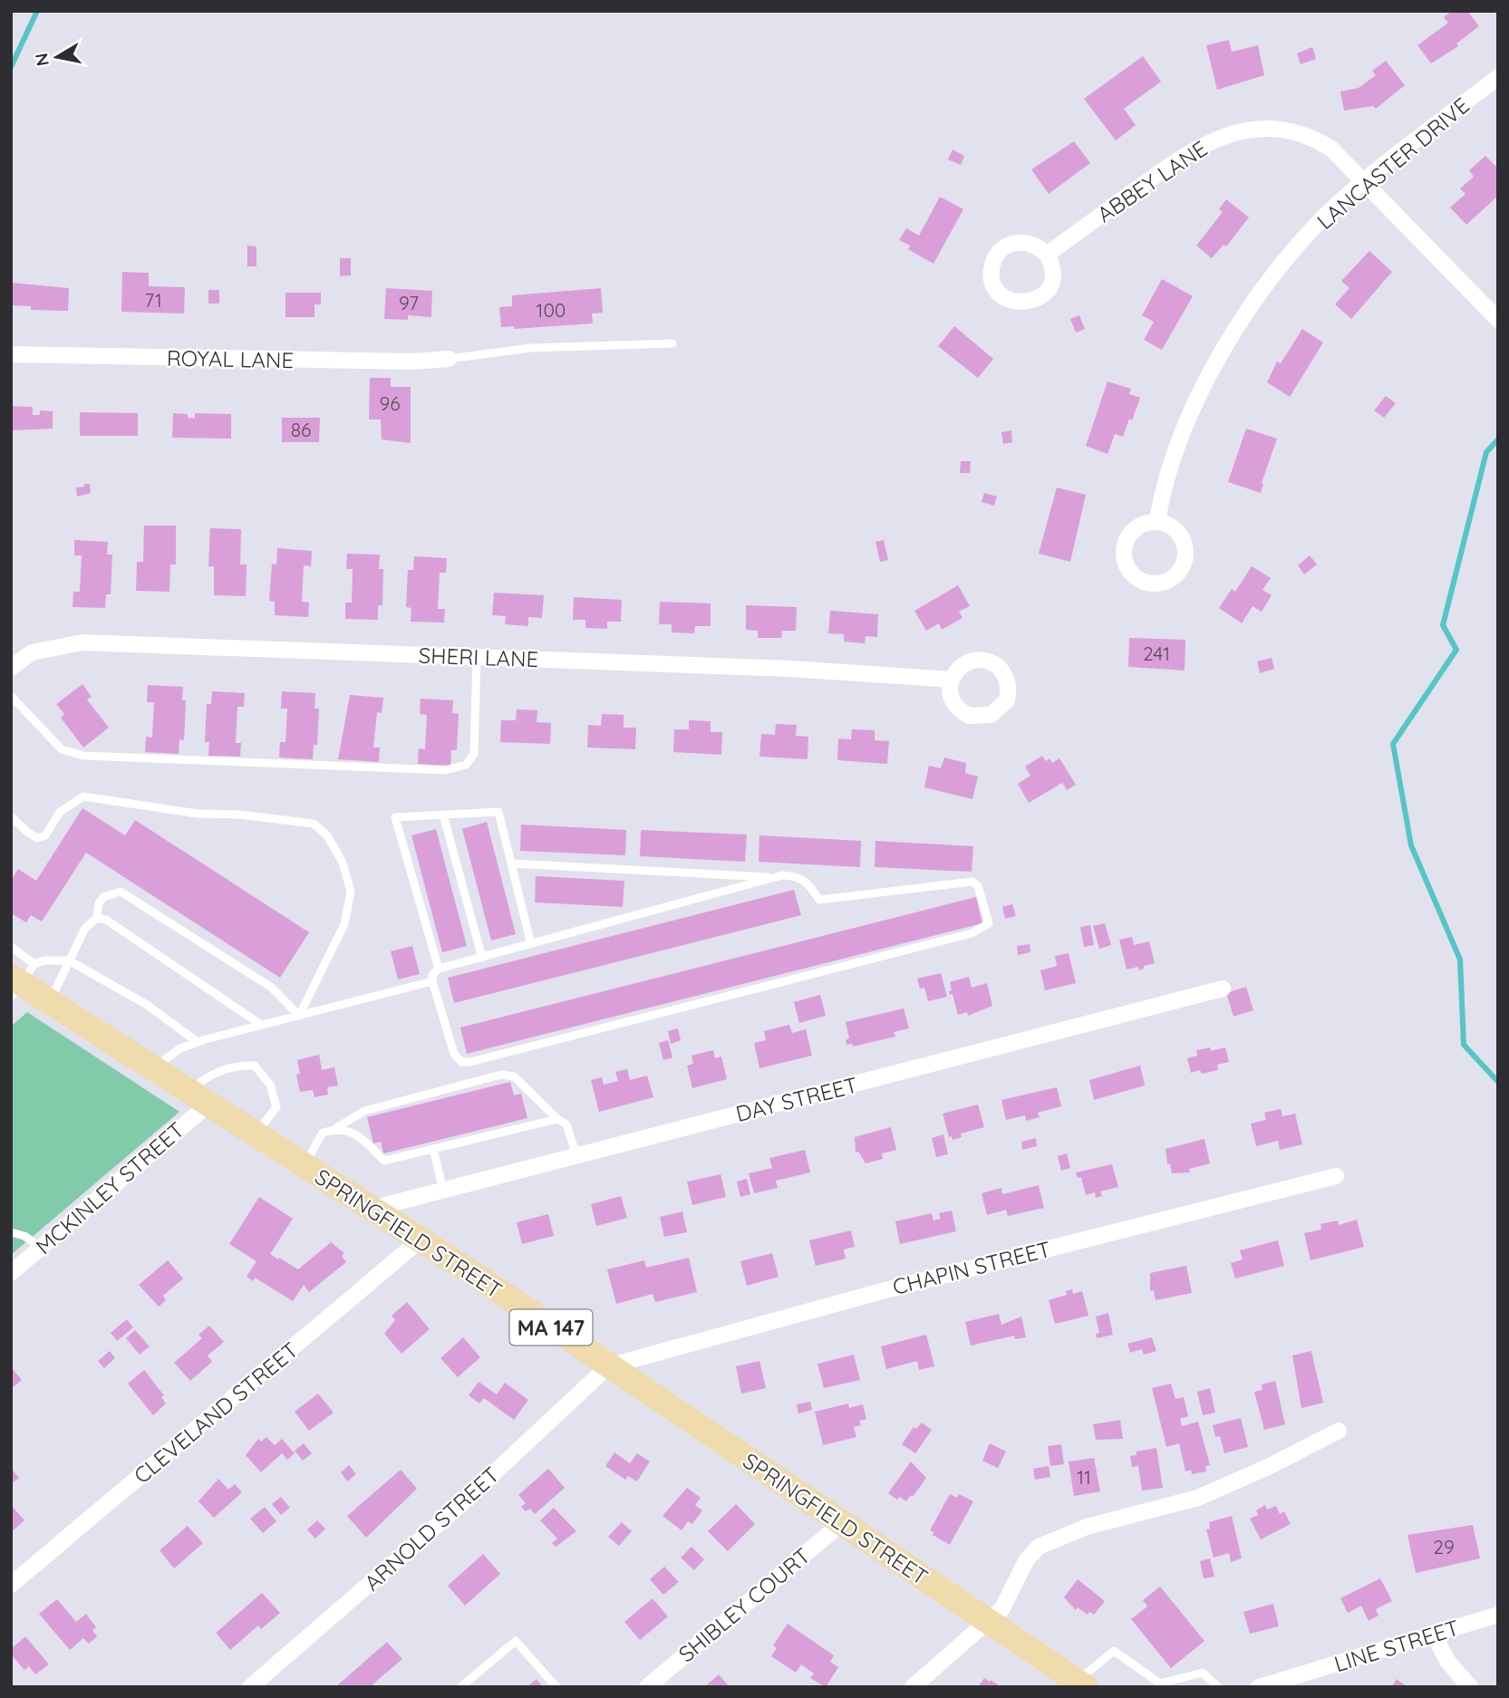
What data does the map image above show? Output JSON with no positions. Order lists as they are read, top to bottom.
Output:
{
  "streets": {
    "main road": ["SPRINGFIELD STREET", "MA 147"],
    "street": [
      "LANCASTER DRIVE",
      "ABBEY LANE",
      "ROYAL LANE",
      "SHERI LANE",
      "DAY STREET",
      "MCKINLEY STREET",
      "CHAPIN STREET",
      "CLEVELAND STREET",
      "ARNOLD STREET",
      "SHIBLEY COURT",
      "LINE STREET"
    ]
  },
  "crossings": [
    ["LANCASTER DRIVE", "ABBEY LANE"],
    ["DAY STREET", "SPRINGFIELD STREET"],
    ["MCKINLEY STREET", "SPRINGFIELD STREET"],
    ["SPRINGFIELD STREET", "CHAPIN STREET"],
    ["SPRINGFIELD STREET", "CLEVELAND STREET"],
    ["SPRINGFIELD STREET", "ARNOLD STREET"],
    ["SPRINGFIELD STREET", "SHIBLEY COURT"],
    ["CHAPIN STREET", "ARNOLD STREET"]
  ],
  "house_numbers": [
    "71",
    "97",
    "100",
    "96",
    "86",
    "241",
    "11",
    "29"
  ],
  "north": "left"
}
